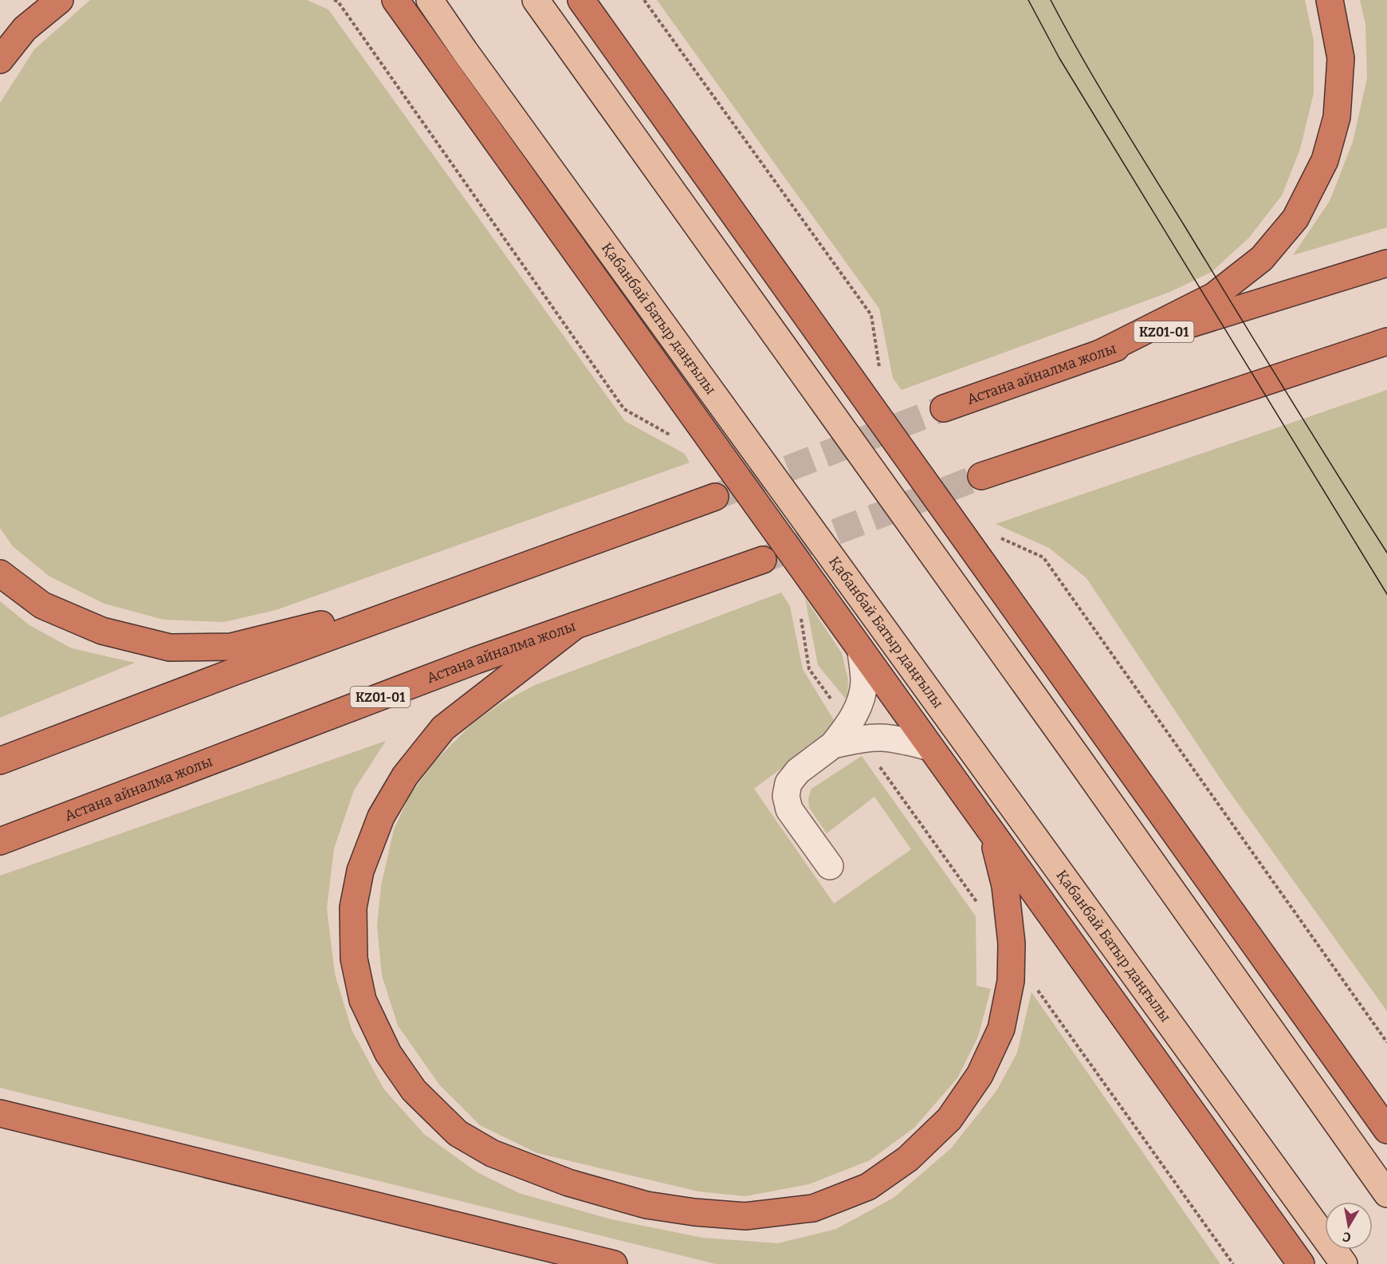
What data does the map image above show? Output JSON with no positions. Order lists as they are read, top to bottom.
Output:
{
  "streets": {
    "highway": ["KZ01-01", "Астана айналма жолы"],
    "main road": ["Қабанбай Батыр даңғылы"]
  },
  "north": "bottom"
}
